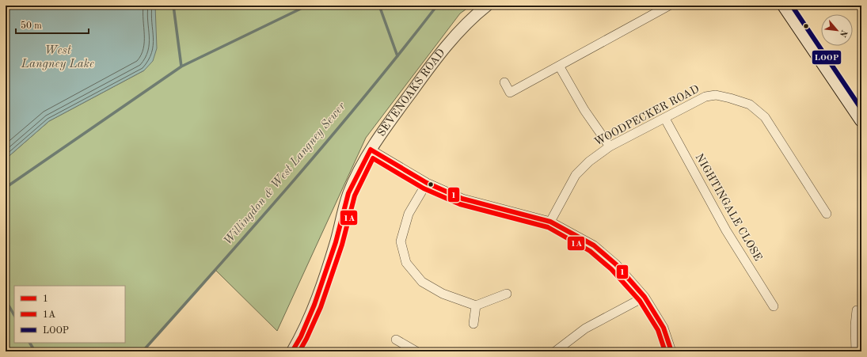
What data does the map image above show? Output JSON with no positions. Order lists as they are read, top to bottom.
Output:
{
  "streets": {
    "street": ["SEVENOAKS ROAD", "WOODPECKER ROAD", "NIGHTINGALE CLOSE"]
  },
  "crossings": [
    ["WOODPECKER ROAD", "NIGHTINGALE CLOSE"]
  ],
  "water": ["West Langney Lake", "Willingdon & West Langney Sewer"],
  "lines": ["transit line LOOP", "transit line 1", "transit line 1A"],
  "legend": ["1", "1A", "LOOP"],
  "scale_bar": "50 m",
  "north": "bottom right"
}
